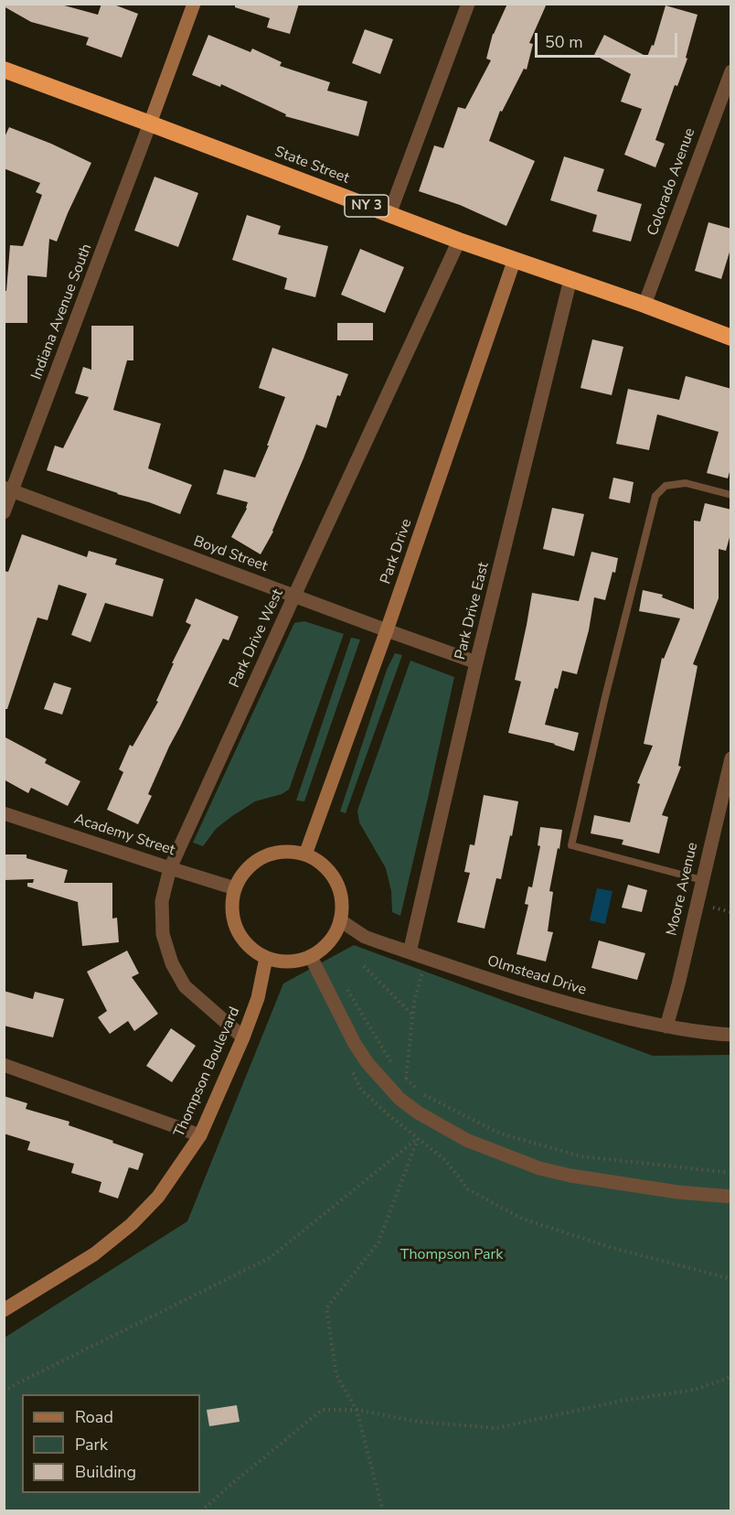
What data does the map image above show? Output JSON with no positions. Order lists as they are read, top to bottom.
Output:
{
  "streets": {
    "highway": ["State Street", "NY 3"],
    "street": [
      "Colorado Avenue",
      "Indiana Avenue South",
      "Park Drive",
      "Boyd Street",
      "Park Drive East",
      "Park Drive West",
      "Academy Street",
      "Moore Avenue",
      "Olmstead Drive",
      "Thompson Boulevard"
    ]
  },
  "crossings": [
    ["State Street", "Colorado Avenue"],
    ["State Street", "Indiana Avenue South"],
    ["State Street", "Park Drive"],
    ["State Street", "Park Drive East"],
    ["State Street", "Park Drive West"],
    ["Indiana Avenue South", "Boyd Street"],
    ["Park Drive", "Boyd Street"],
    ["Park Drive", "Academy Street"],
    ["Park Drive", "Olmstead Drive"],
    ["Park Drive", "Thompson Boulevard"],
    ["Boyd Street", "Park Drive East"],
    ["Boyd Street", "Park Drive West"],
    ["Park Drive East", "Olmstead Drive"],
    ["Park Drive West", "Academy Street"],
    ["Park Drive West", "Thompson Boulevard"],
    ["Academy Street", "Olmstead Drive"],
    ["Academy Street", "Thompson Boulevard"],
    ["Moore Avenue", "Olmstead Drive"],
    ["Olmstead Drive", "Thompson Boulevard"]
  ],
  "parks": ["Thompson Park"],
  "legend": ["Road", "Park", "Building"],
  "scale_bar": "50 m"
}
